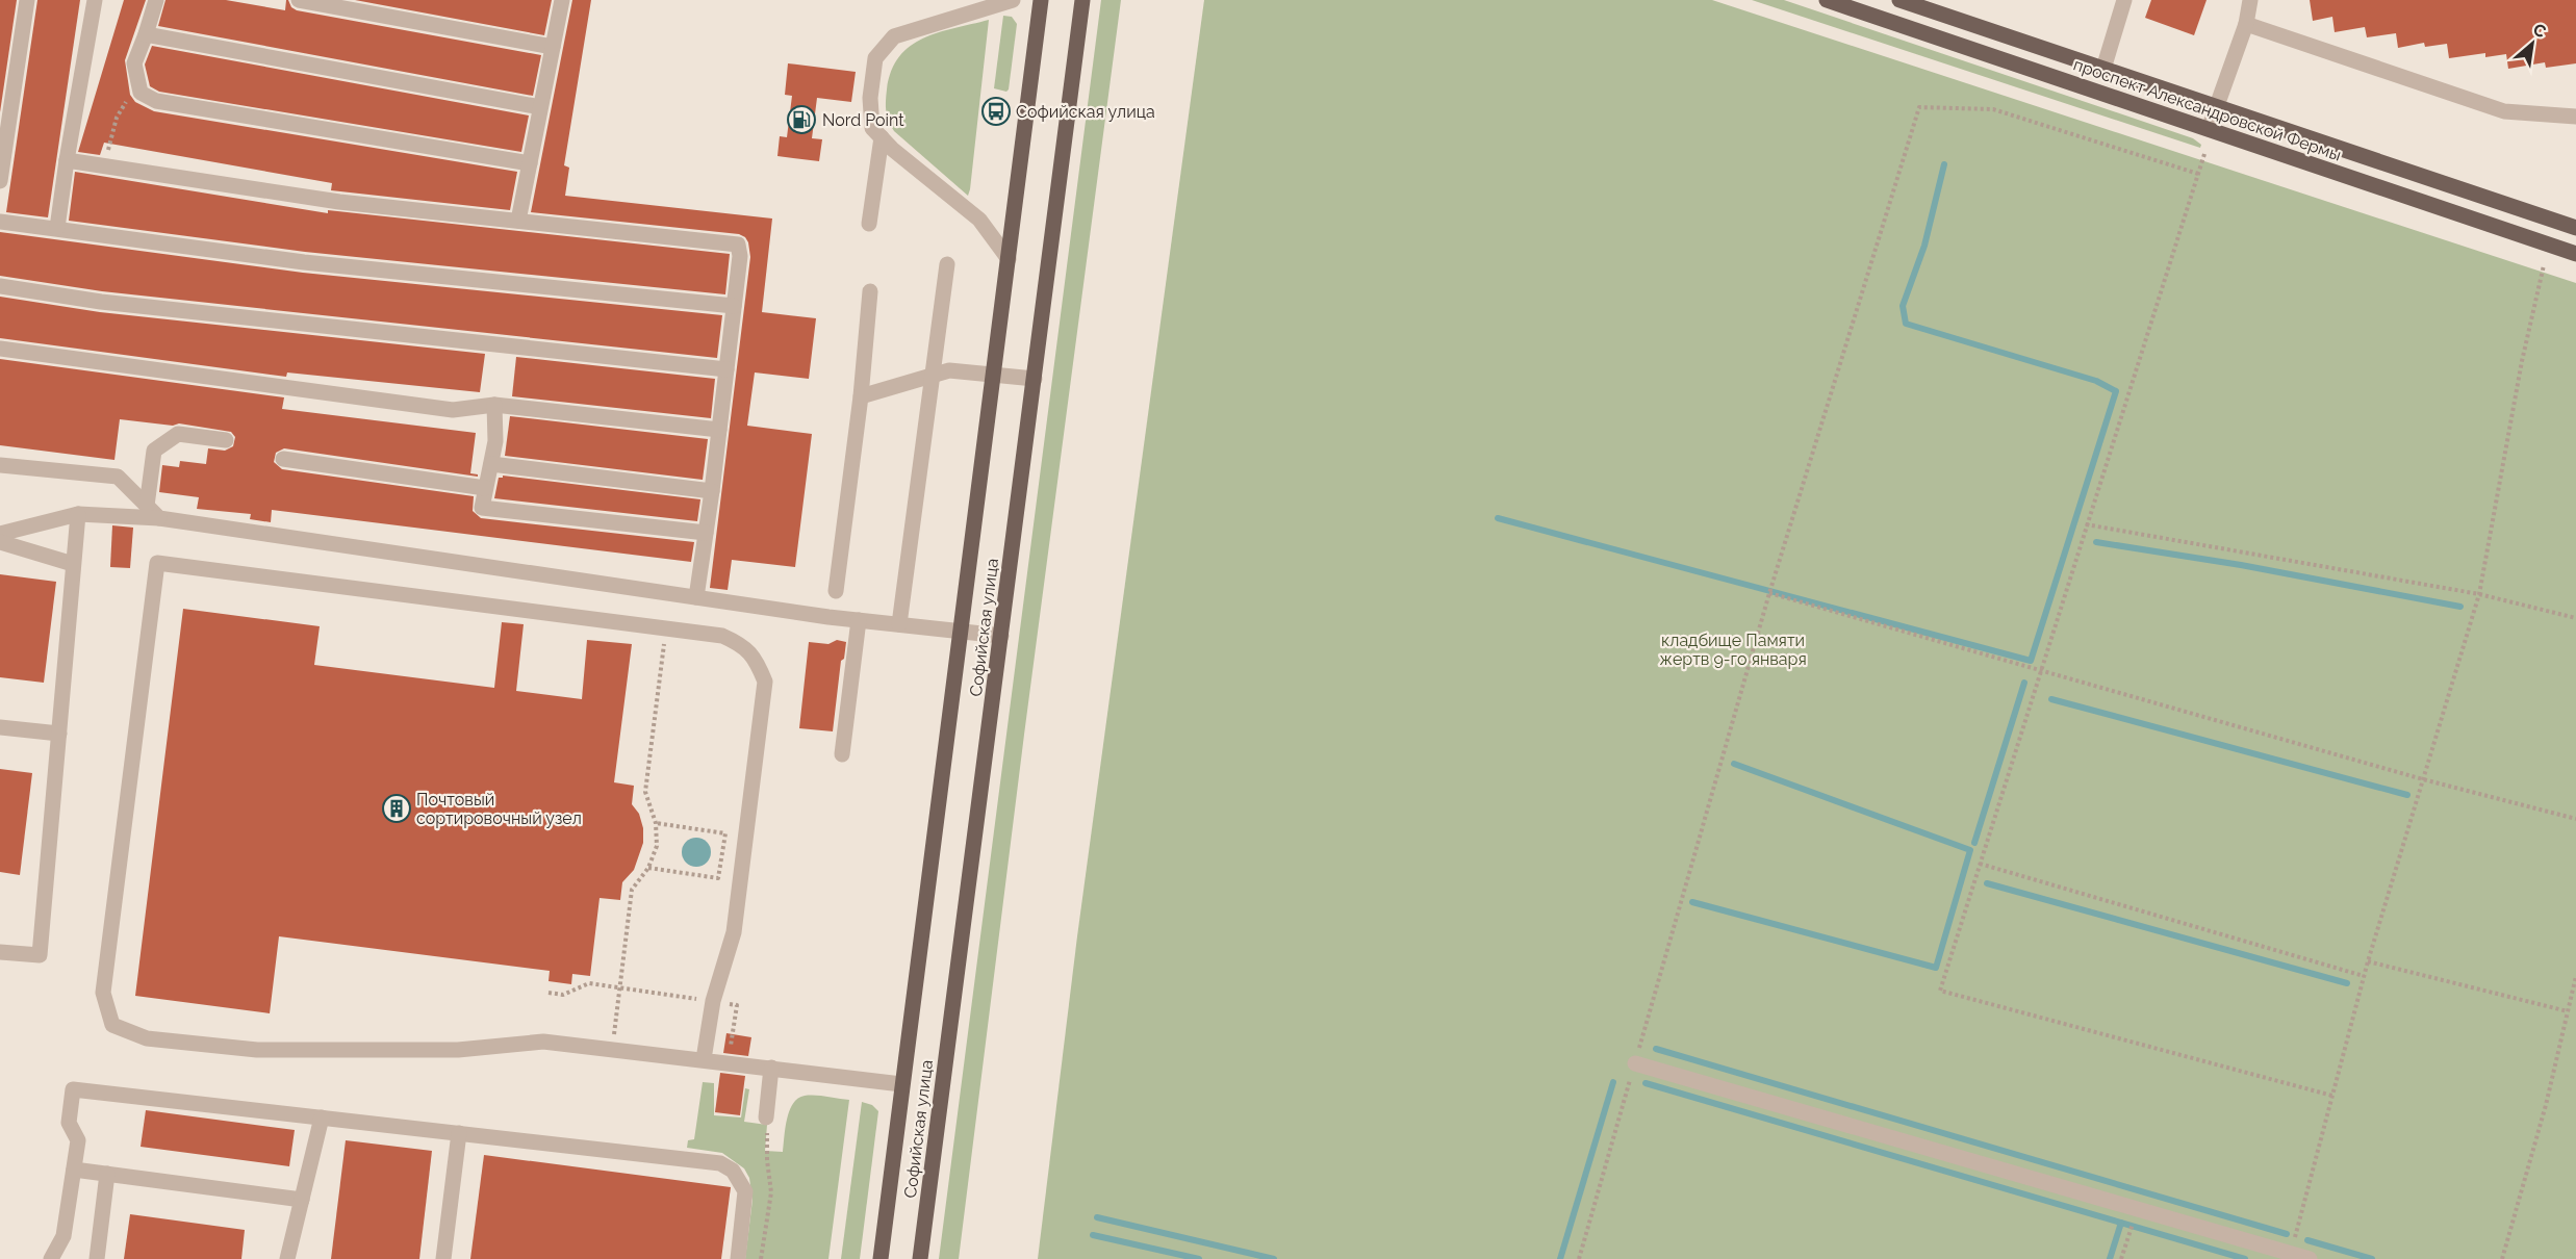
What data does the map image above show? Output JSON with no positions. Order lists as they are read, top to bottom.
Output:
{
  "streets": {
    "main road": ["проспект Александровской Фермы", "Софийская улица"]
  },
  "parks": ["кладбище Памяти жертв 9-го января"],
  "places": {
    "bus stop": ["Софийская улица"],
    "fuel station": ["Nord Point"],
    "building": ["Почтовый сортировочный узел"]
  },
  "north": "top right"
}
